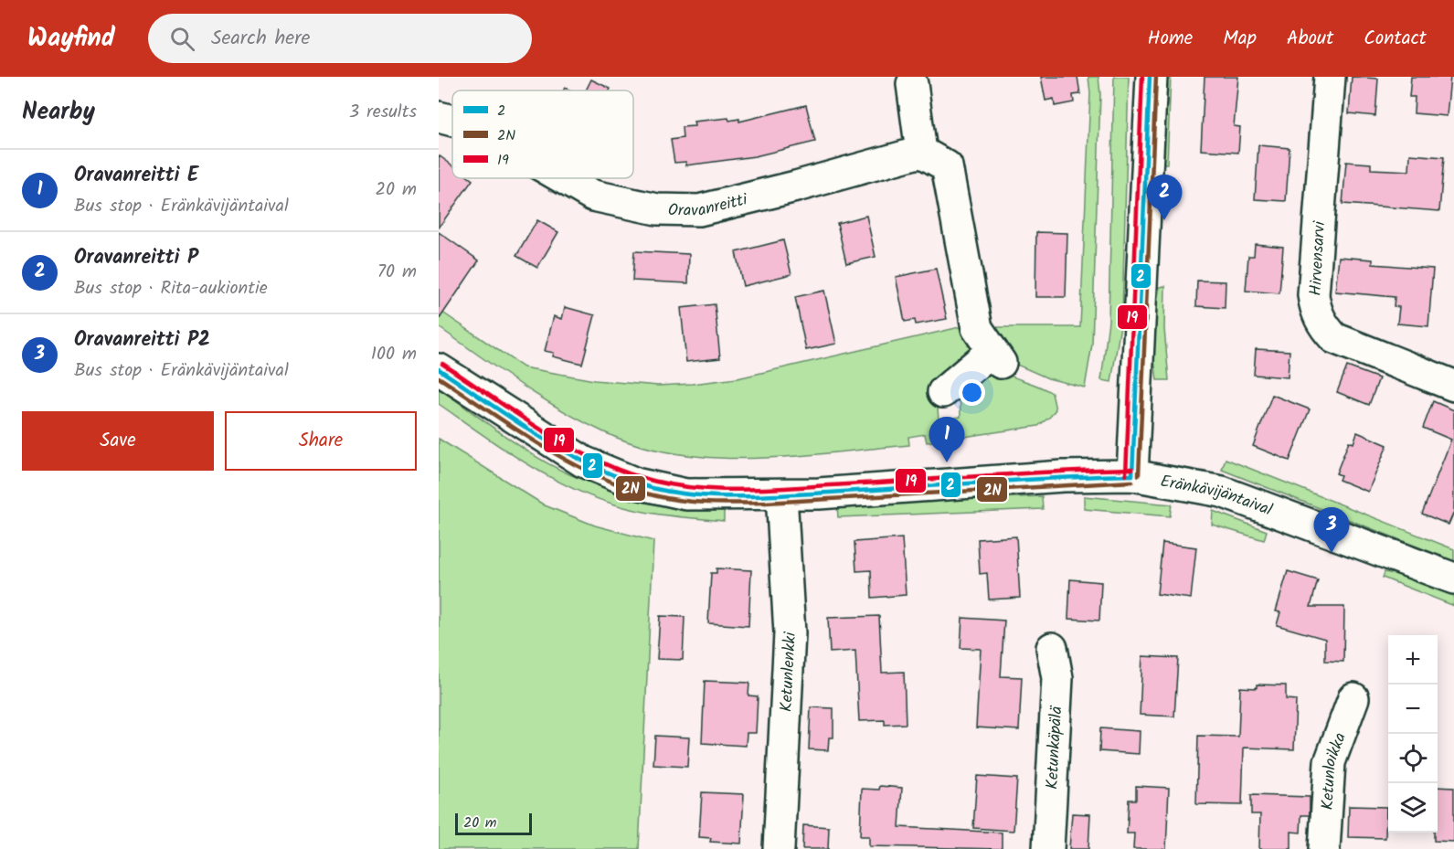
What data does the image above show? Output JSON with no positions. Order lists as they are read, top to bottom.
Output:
{
  "streets": {
    "street": [
      "Oravanreitti",
      "Hirvensarvi",
      "Eränkävijäntaival",
      "Ketunlenkki",
      "Ketunkäpälä",
      "Ketunloikka"
    ]
  },
  "crossings": [
    ["Eränkävijäntaival", "Ketunlenkki"]
  ],
  "lines": ["transit line 2", "transit line 2N", "transit line 19"],
  "legend": ["2", "2N", "19"],
  "scale_bar": "20 m",
  "page": {
    "header": "Wayfind",
    "search": "Search here",
    "nav": [
      "Home",
      "Map",
      "About",
      "Contact"
    ],
    "heading": ["Nearby", "3 results"],
    "list": [
      {
        "mark": "1",
        "name": "Oravanreitti E",
        "note": "Bus stop · Eränkävijäntaival",
        "value": "20 m"
      },
      {
        "mark": "2",
        "name": "Oravanreitti P",
        "note": "Bus stop · Rita-aukiontie",
        "value": "70 m"
      },
      {
        "mark": "3",
        "name": "Oravanreitti P2",
        "note": "Bus stop · Eränkävijäntaival",
        "value": "100 m"
      }
    ],
    "pins": ["2", "1", "3"],
    "buttons": ["Save", "Share"],
    "map_buttons": ["+", "−"],
    "scale": "20 m"
  }
}
